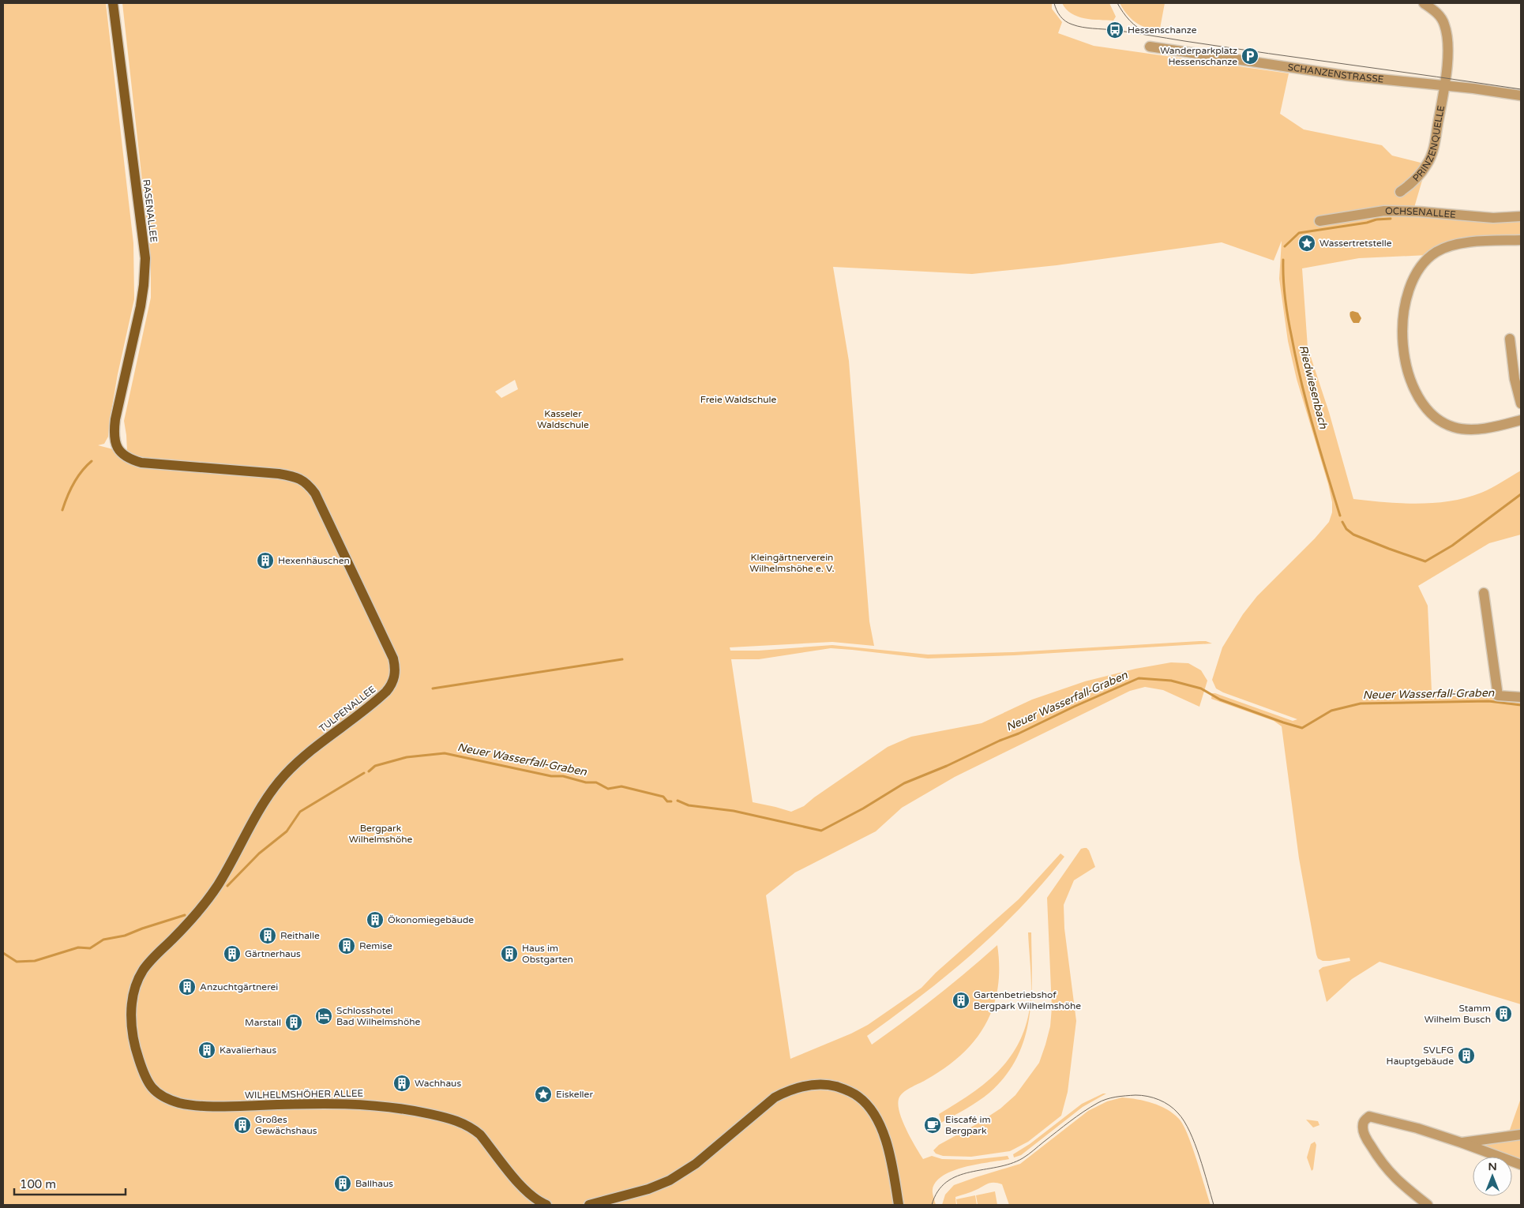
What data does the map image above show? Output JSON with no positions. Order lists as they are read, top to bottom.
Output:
{
  "streets": {
    "main road": ["RASENALLEE", "TULPENALLEE", "WILHELMSHÖHER ALLEE"],
    "street": ["SCHANZENSTRASSE", "PRINZENQUELLE", "OCHSENALLEE"]
  },
  "crossings": [
    ["SCHANZENSTRASSE", "PRINZENQUELLE"],
    ["RASENALLEE", "TULPENALLEE"],
    ["TULPENALLEE", "WILHELMSHÖHER ALLEE"]
  ],
  "water": ["Riedwiesenbach", "Neuer Wasserfall-Graben"],
  "parks": [
    "Freie Waldschule",
    "Kasseler Waldschule",
    "Kleingärtnerverein Wilhelmshöhe e. V.",
    "Bergpark Wilhelmshöhe"
  ],
  "places": {
    "bus stop": ["Hessenschanze"],
    "parking": ["Wanderparkplatz Hessenschanze"],
    "place": ["Wassertretstelle", "Eiskeller"],
    "building": [
      "Hexenhäuschen",
      "Ökonomiegebäude",
      "Reithalle",
      "Remise",
      "Gärtnerhaus",
      "Haus im Obstgarten",
      "Anzuchtgärtnerei",
      "Gartenbetriebshof Bergpark Wilhelmshöhe",
      "Stamm Wilhelm Busch",
      "Marstall",
      "Kavalierhaus",
      "SVLFG Hauptgebäude",
      "Wachhaus",
      "Großes Gewächshaus",
      "Ballhaus"
    ],
    "hotel": ["Schlosshotel Bad Wilhelmshöhe"],
    "cafe": ["Eiscafé im Bergpark"]
  },
  "scale_bar": "100 m",
  "north": "top"
}
